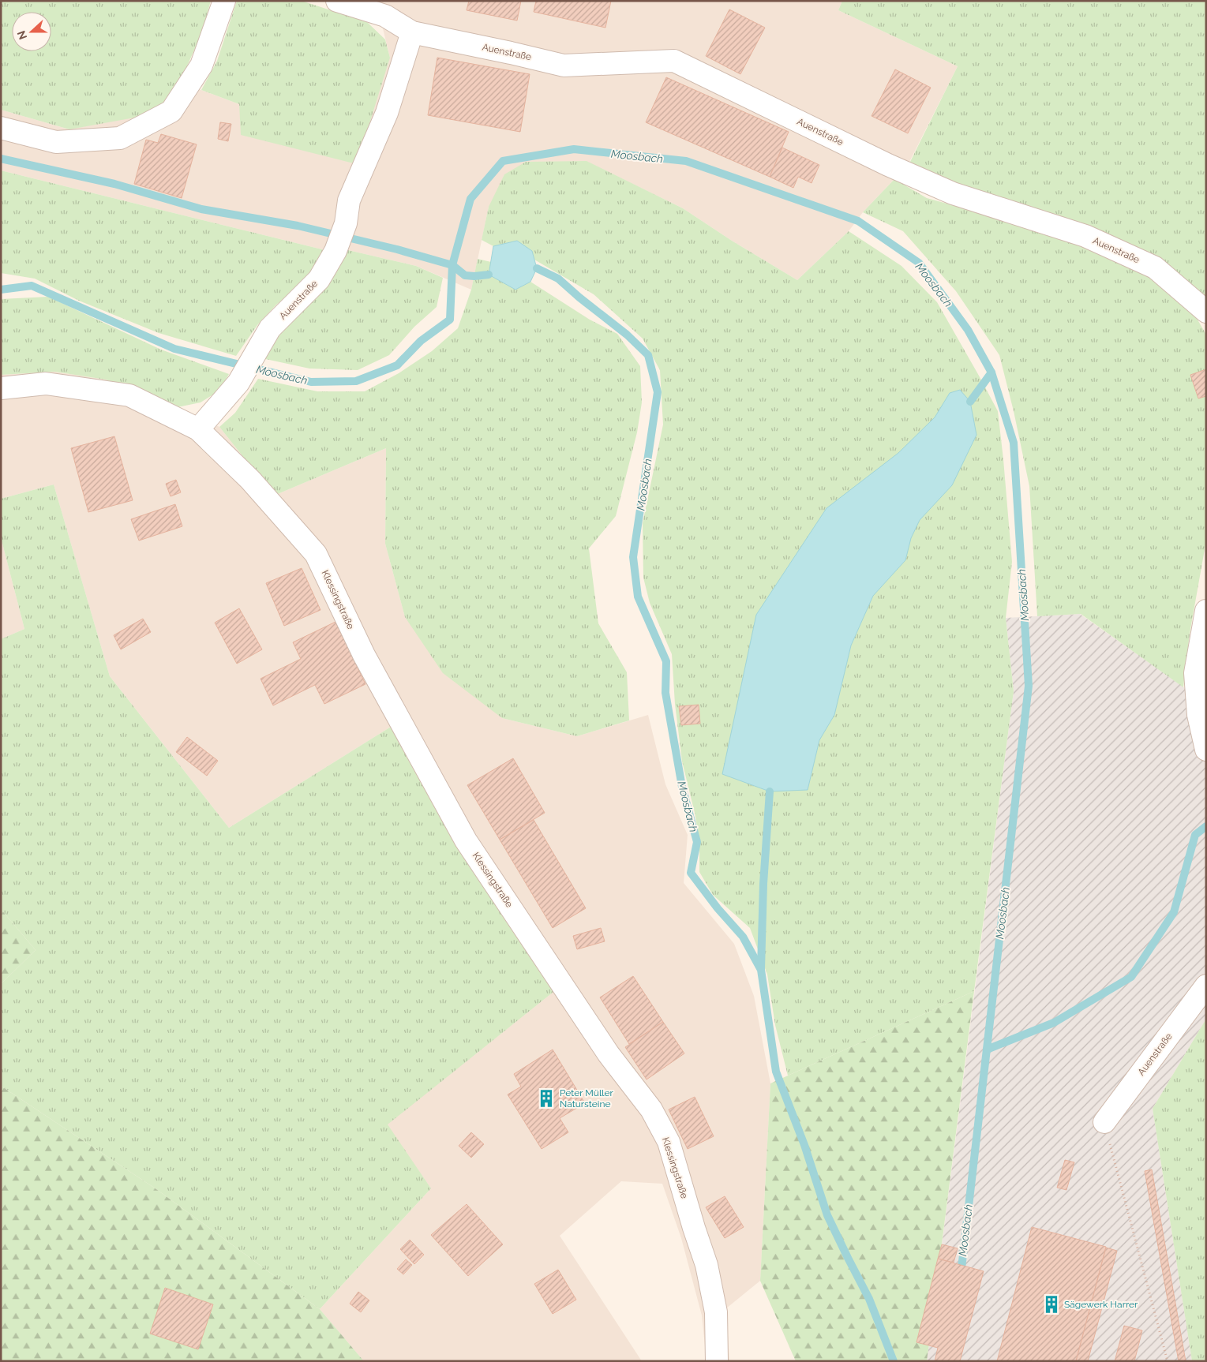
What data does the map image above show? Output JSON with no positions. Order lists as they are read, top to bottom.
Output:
{
  "streets": {
    "street": ["Auenstraße", "Klessingstraße"]
  },
  "crossings": [
    ["Auenstraße", "Klessingstraße"]
  ],
  "water": ["Moosbach"],
  "places": {
    "building": ["Peter Müller Natursteine", "Sägewerk Harrer"]
  },
  "north": "left"
}
